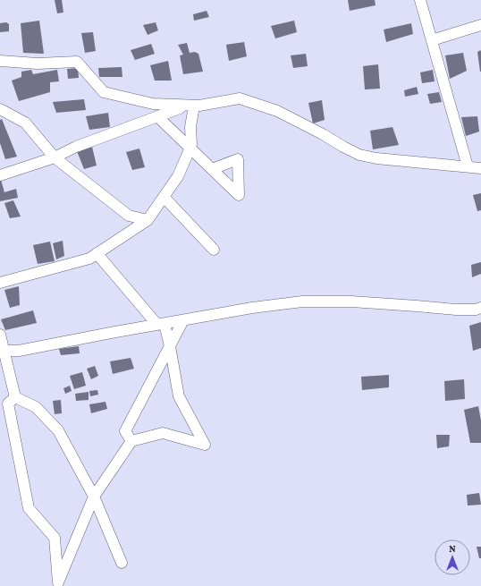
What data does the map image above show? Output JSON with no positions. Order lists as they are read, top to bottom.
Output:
{
  "north": "top"
}
